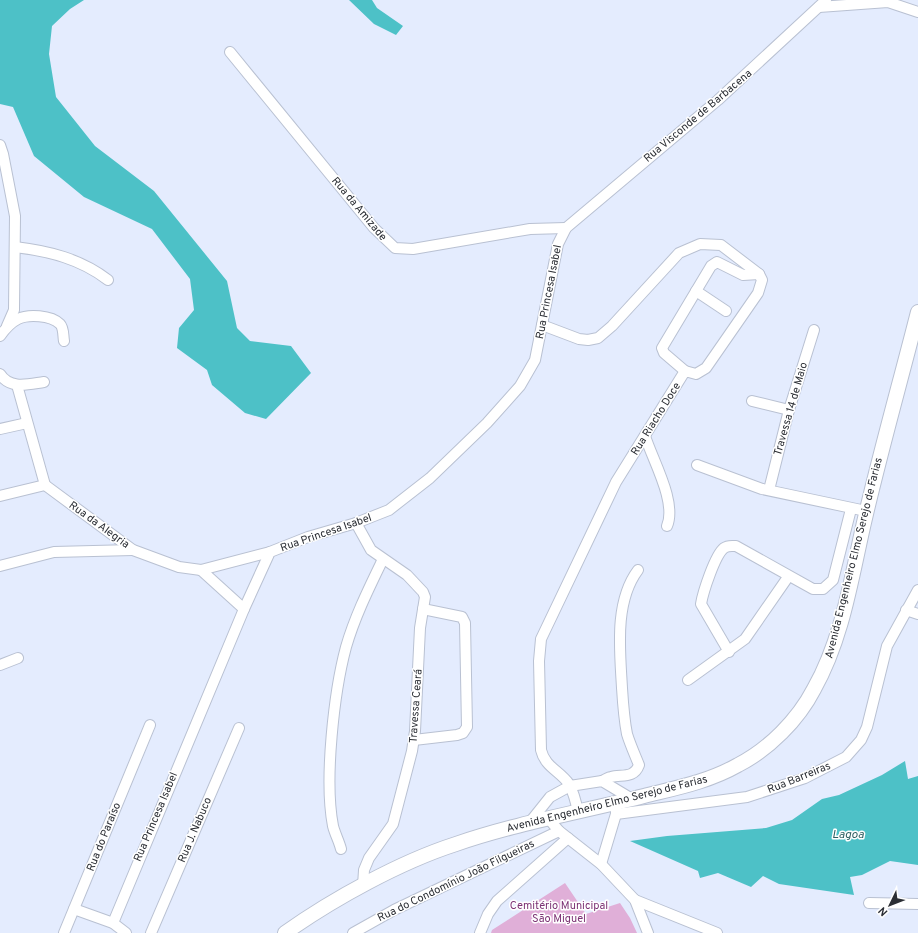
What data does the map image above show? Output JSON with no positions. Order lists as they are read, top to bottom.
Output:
{
  "streets": {
    "main road": ["Avenida Engenheiro Elmo Serejo de Farias"],
    "street": [
      "Rua Visconde de Barbacena",
      "Rua da Amizade",
      "Rua Princesa Isabel",
      "Travessa 14 de Maio",
      "Rua Riacho Doce",
      "Rua da Alegria",
      "Travessa Ceará",
      "Rua Barreiras",
      "Rua J. Nabuco",
      "Rua do Paraíso",
      "Rua do Condomínio João Filgueiras"
    ]
  },
  "crossings": [
    ["Rua Visconde de Barbacena", "Rua da Amizade"],
    ["Rua Visconde de Barbacena", "Rua Princesa Isabel"],
    ["Rua da Amizade", "Rua Princesa Isabel"],
    ["Rua Princesa Isabel", "Rua da Alegria"],
    ["Rua Princesa Isabel", "Travessa Ceará"],
    ["Rua Riacho Doce", "Avenida Engenheiro Elmo Serejo de Farias"],
    ["Avenida Engenheiro Elmo Serejo de Farias", "Travessa Ceará"],
    ["Avenida Engenheiro Elmo Serejo de Farias", "Rua Barreiras"]
  ],
  "water": ["Lagoa"],
  "parks": ["Cemitério Municipal São Miguel"],
  "north": "bottom left"
}
